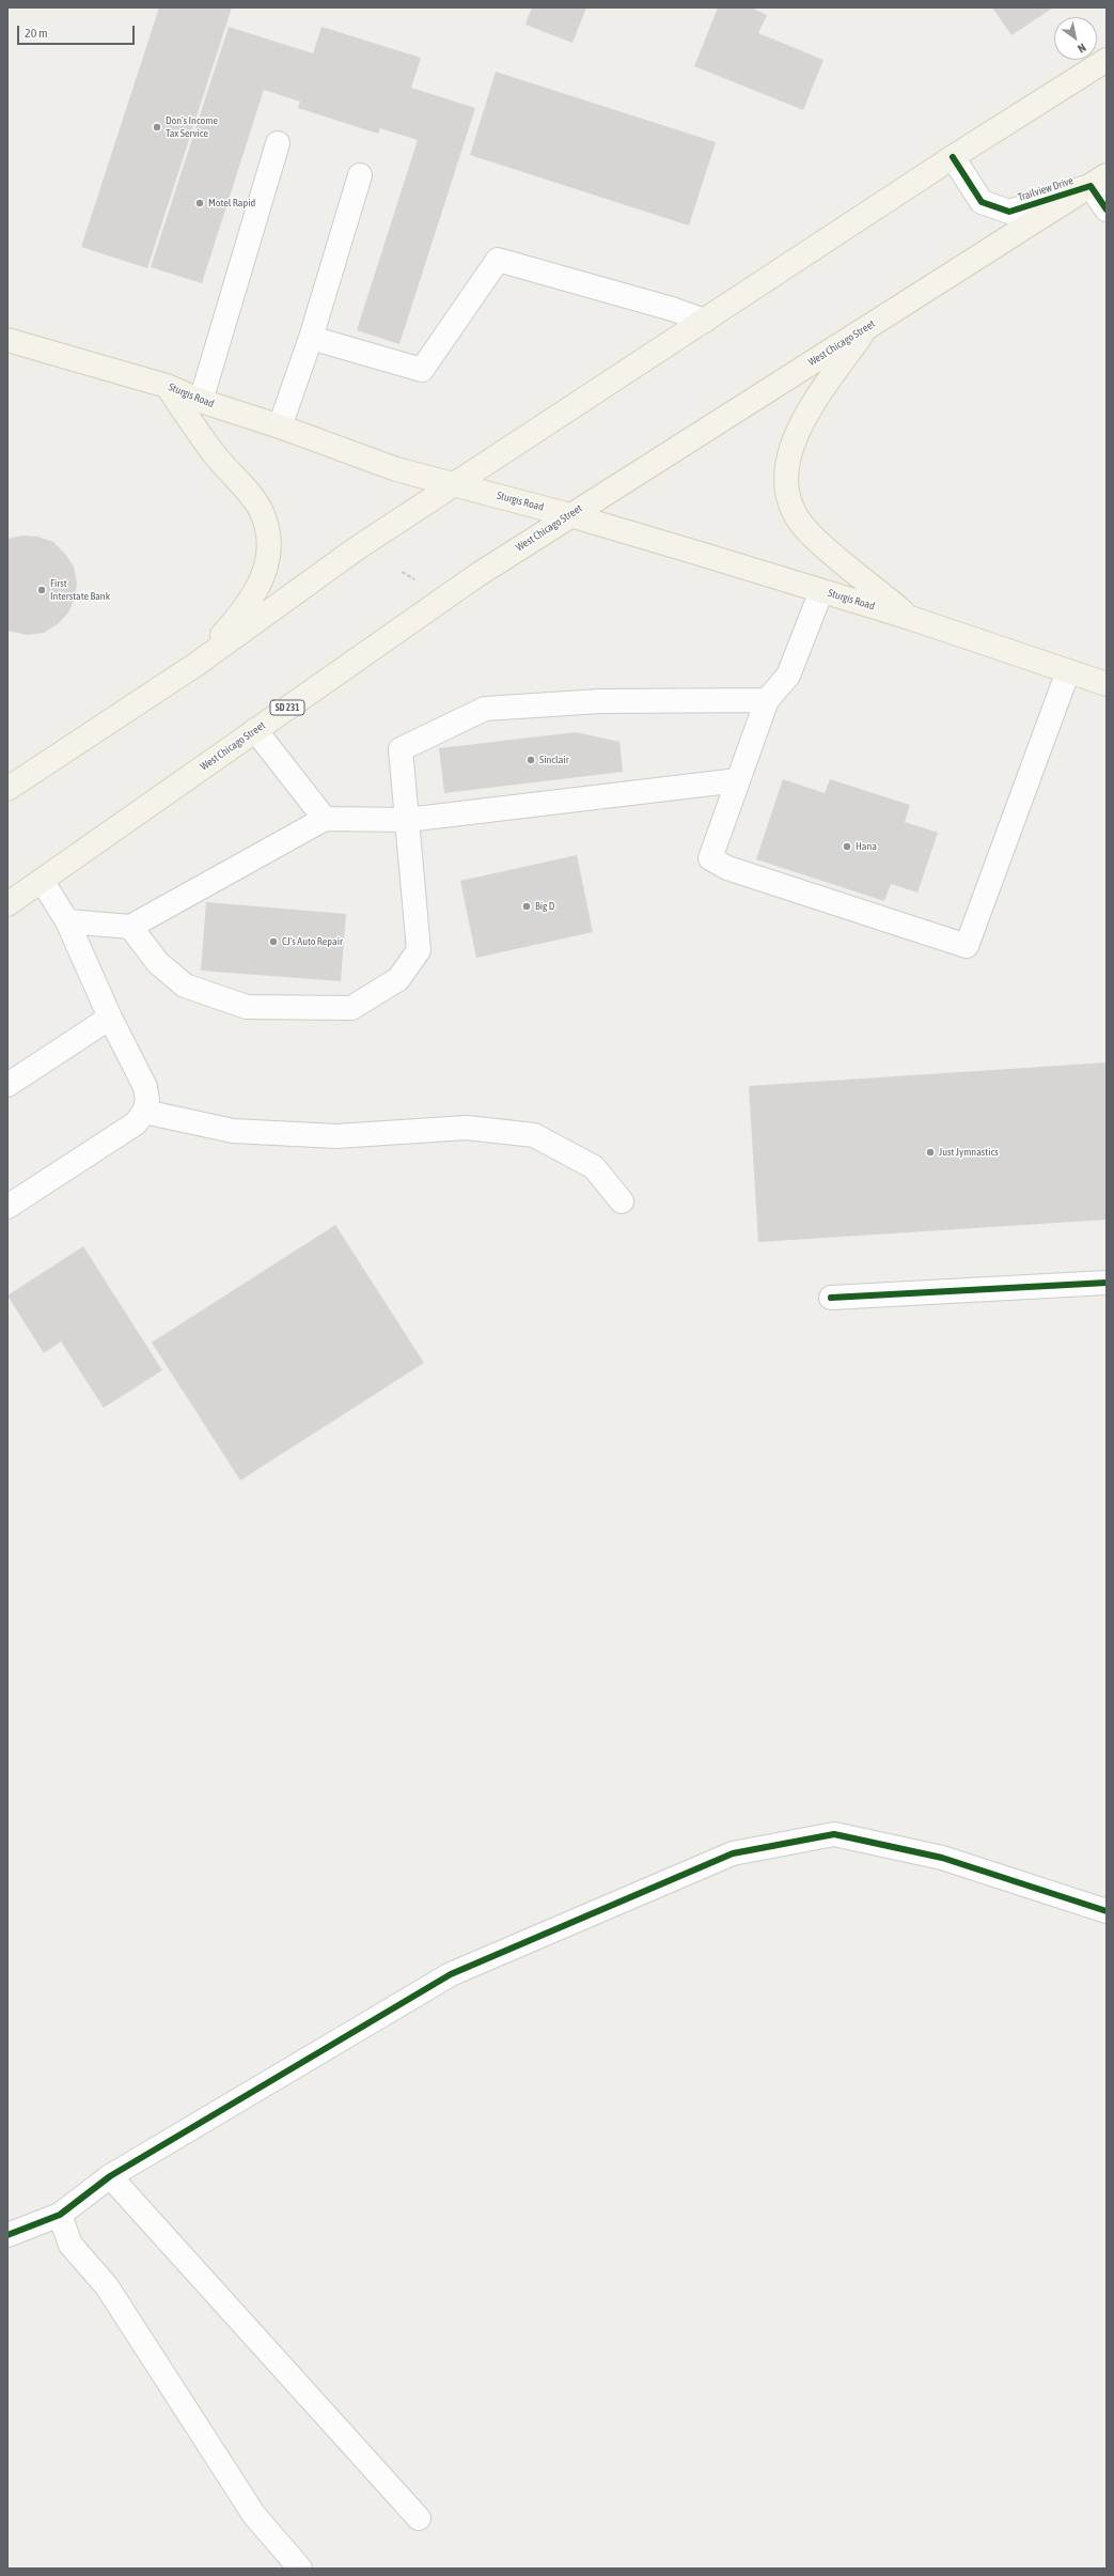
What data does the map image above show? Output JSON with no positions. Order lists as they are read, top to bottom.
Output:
{
  "streets": {
    "main road": ["West Chicago Street", "Sturgis Road", "SD 231"],
    "street": ["Trailview Drive"]
  },
  "crossings": [
    ["Trailview Drive", "West Chicago Street"],
    ["West Chicago Street", "Sturgis Road"]
  ],
  "places": [
    "Don's Income Tax Service",
    "Motel Rapid",
    "First Interstate Bank",
    "Sinclair",
    "Hana",
    "Big D",
    "CJ's Auto Repair",
    "Just Jymnastics"
  ],
  "scale_bar": "20 m",
  "north": "bottom right"
}
